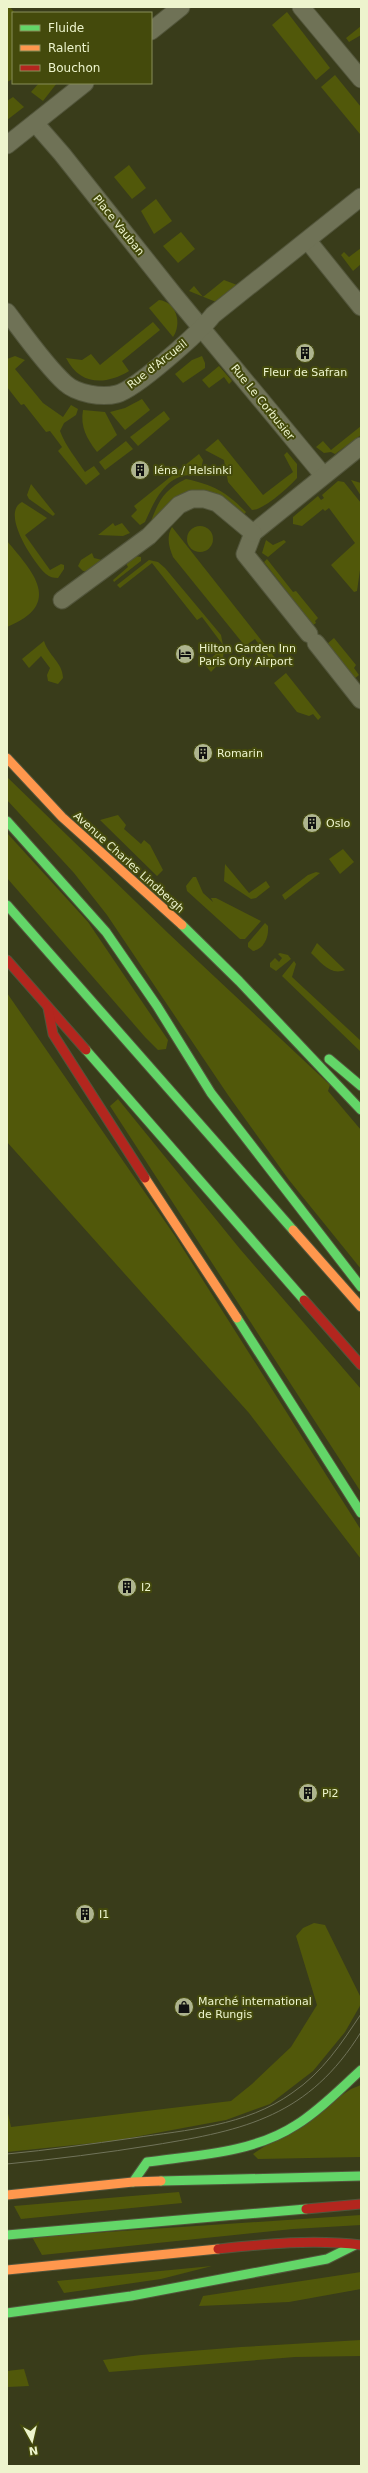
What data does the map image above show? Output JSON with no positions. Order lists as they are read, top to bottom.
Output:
{
  "streets": {
    "main road": ["Avenue Charles Lindbergh"],
    "street": ["Place Vauban", "Rue d'Arcueil", "Rue Le Corbusier"]
  },
  "crossings": [
    ["Place Vauban", "Rue d'Arcueil"],
    ["Place Vauban", "Rue Le Corbusier"],
    ["Rue d'Arcueil", "Rue Le Corbusier"]
  ],
  "places": {
    "building": [
      "Fleur de Safran",
      "Iéna / Helsinki",
      "Romarin",
      "Oslo",
      "I2",
      "Pi2",
      "I1"
    ],
    "hotel": ["Hilton Garden Inn Paris Orly Airport"],
    "shop": ["Marché international de Rungis"]
  },
  "legend": ["Fluide", "Ralenti", "Bouchon"],
  "north": "bottom"
}
